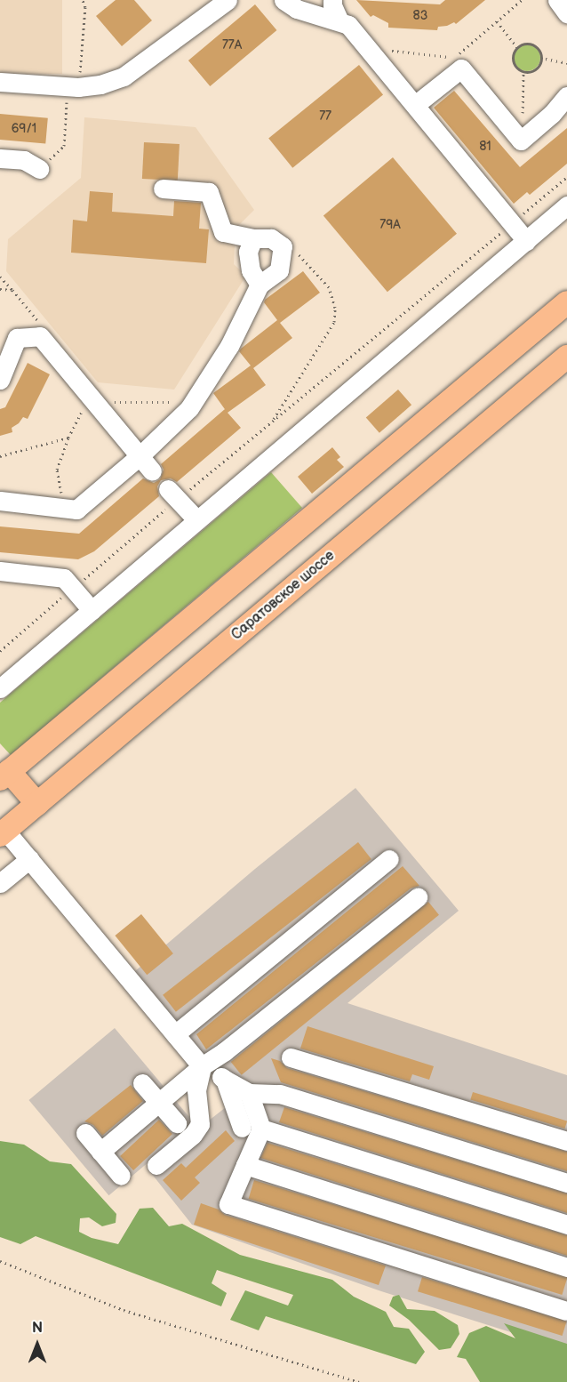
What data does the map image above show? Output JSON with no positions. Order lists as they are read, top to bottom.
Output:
{
  "streets": {
    "main road": ["Саратовское шоссе"]
  },
  "house_numbers": [
    "83",
    "77А",
    "77",
    "69/1",
    "81",
    "79А"
  ],
  "north": "top"
}
